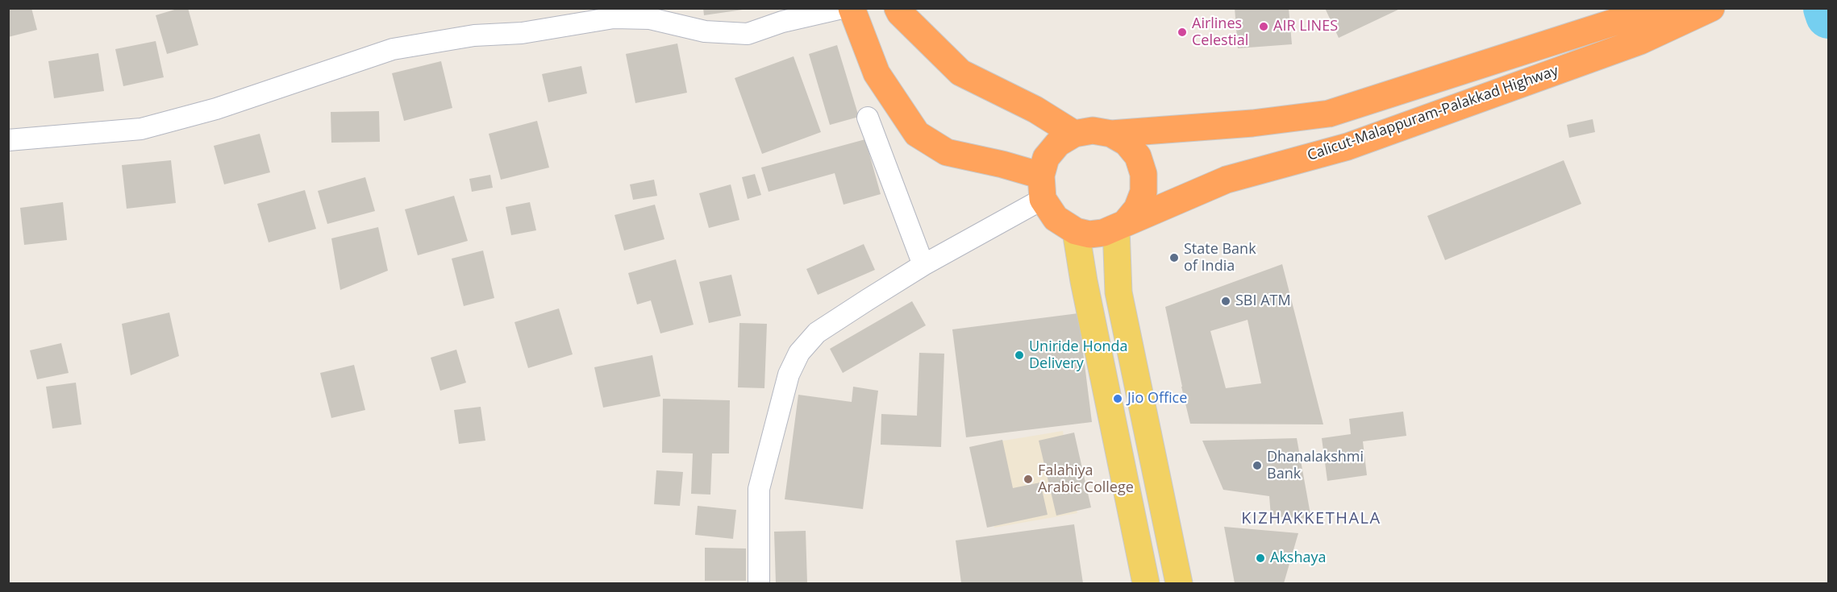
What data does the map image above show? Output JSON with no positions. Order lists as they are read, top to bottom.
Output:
{
  "streets": {
    "highway": ["Calicut-Malappuram-Palakkad Highway"]
  },
  "districts": ["KIZHAKKETHALA"],
  "places": [
    "AIR LINES",
    "Airlines Celestial",
    "State Bank of India",
    "SBI ATM",
    "Uniride Honda Delivery",
    "Jio Office",
    "Dhanalakshmi Bank",
    "Falahiya Arabic College",
    "Akshaya"
  ]
}
